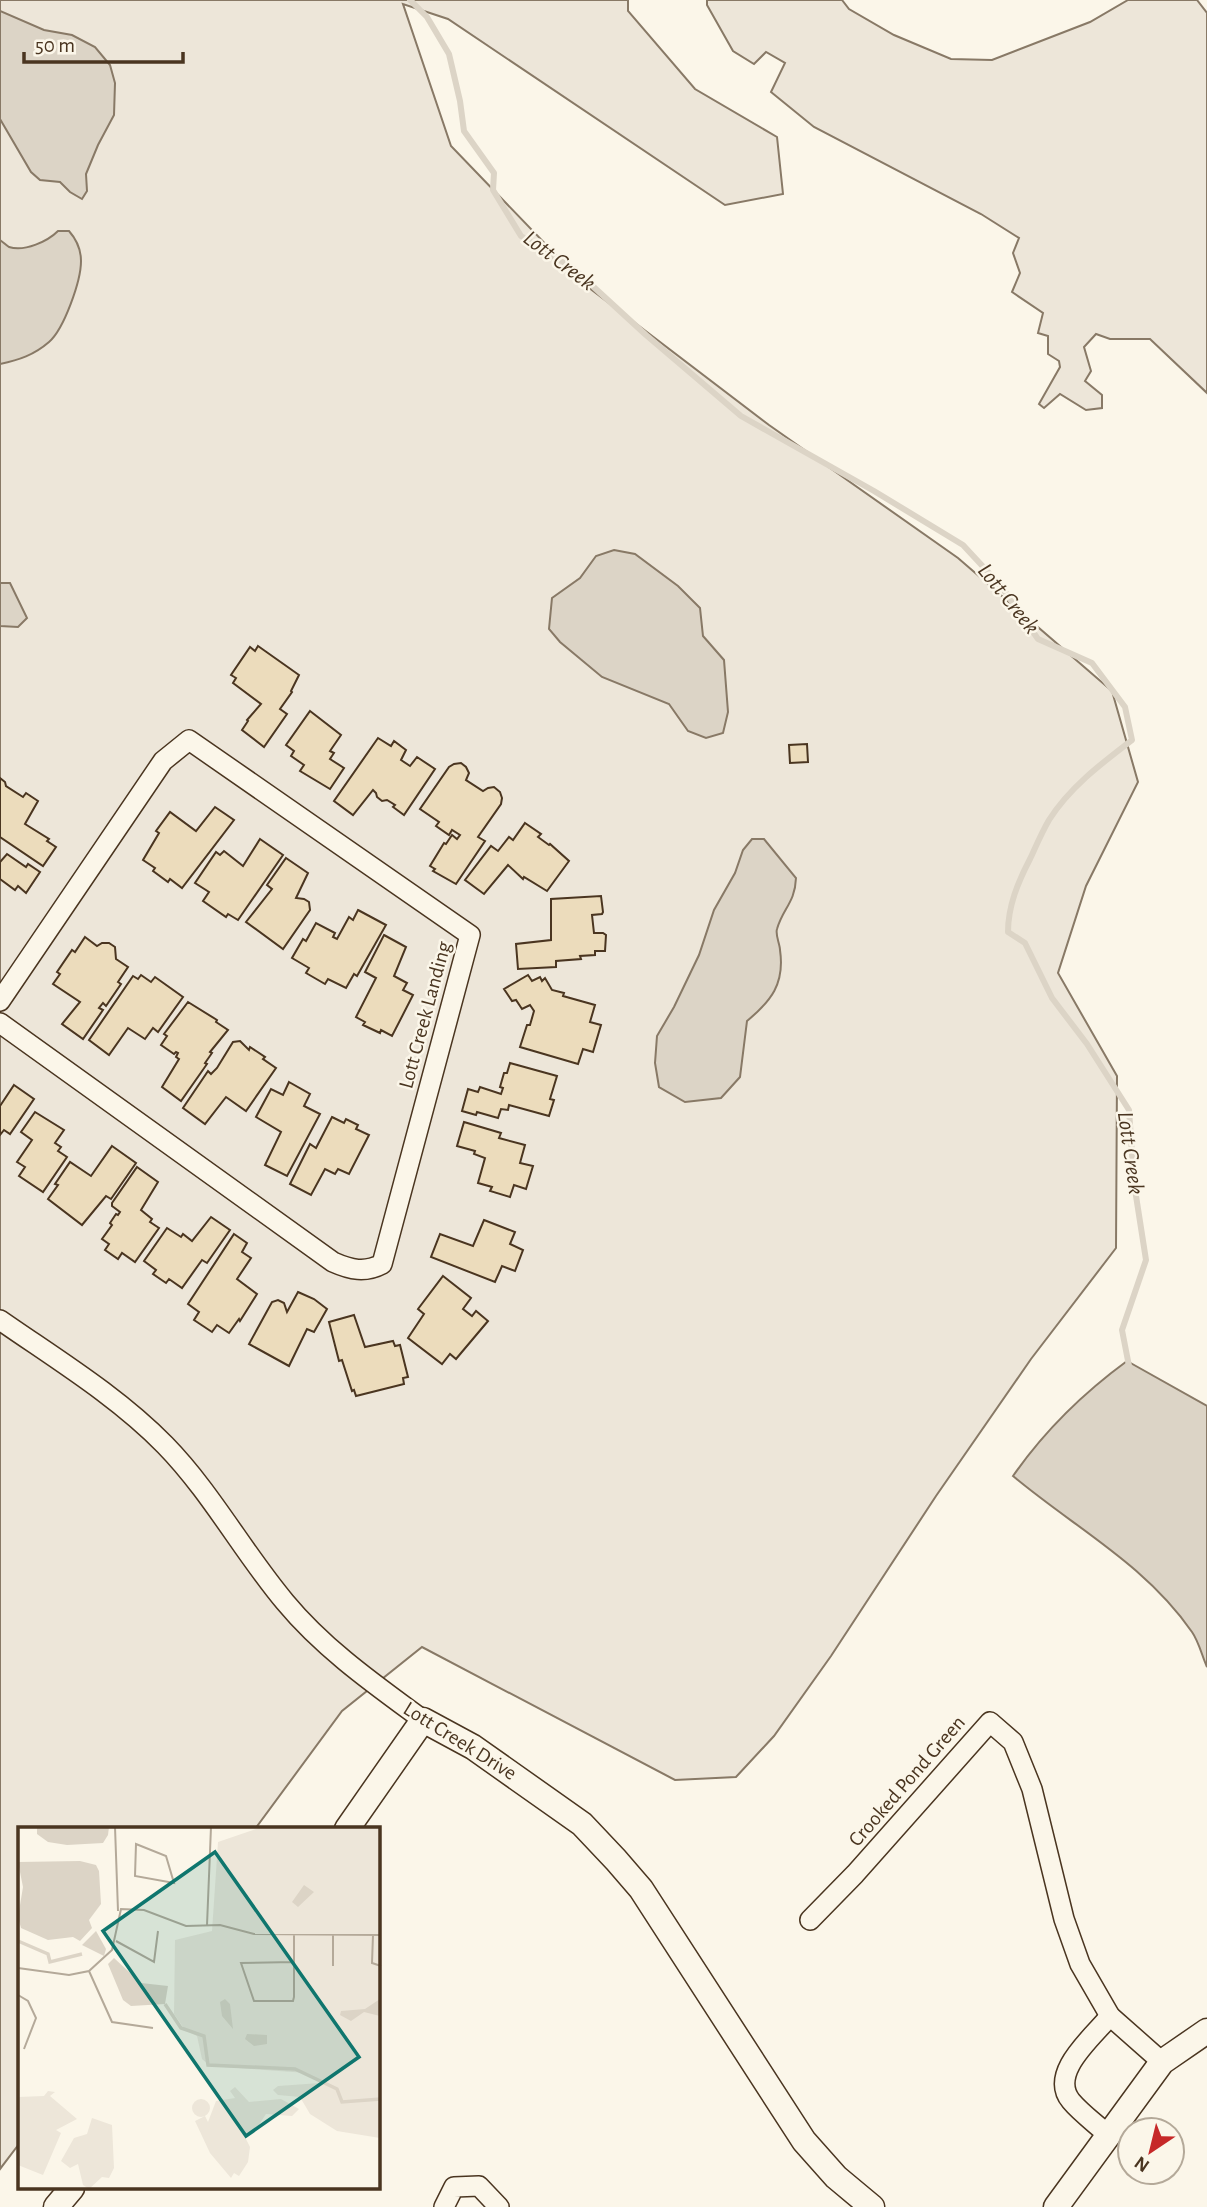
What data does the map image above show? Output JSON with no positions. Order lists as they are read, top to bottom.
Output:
{
  "streets": {
    "street": ["Lott Creek Landing", "Lott Creek Drive", "Crooked Pond Green"]
  },
  "water": ["Lott Creek"],
  "scale_bar": "50 m",
  "north": "bottom left"
}
